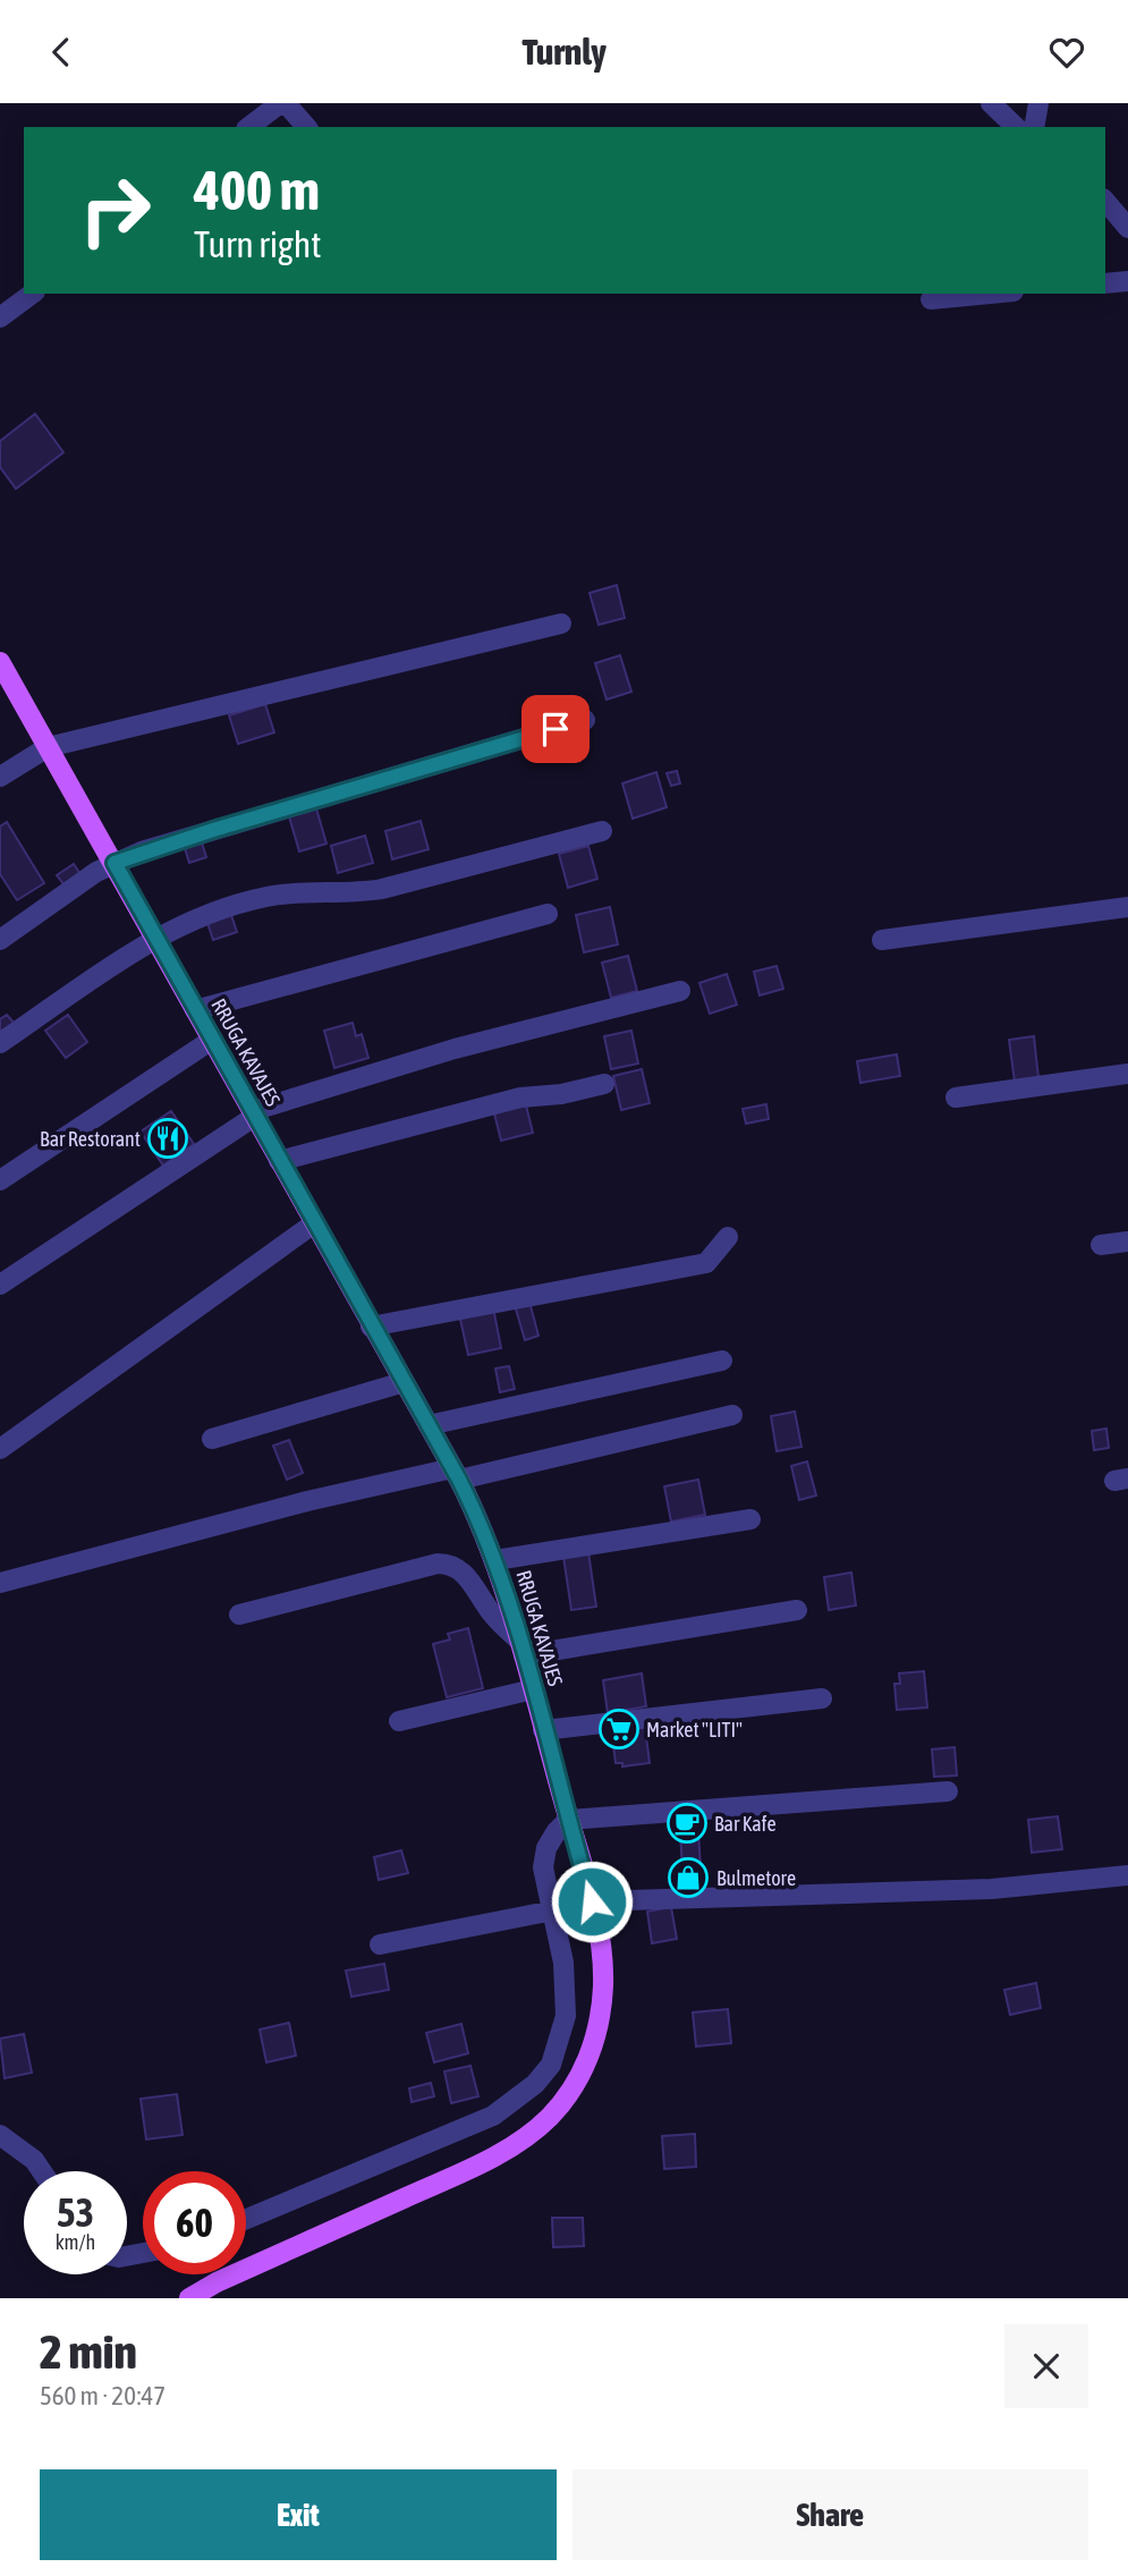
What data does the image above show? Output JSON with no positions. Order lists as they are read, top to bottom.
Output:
{
  "streets": {
    "main road": ["RRUGA KAVAJES"]
  },
  "places": {
    "restaurant": ["Bar Restorant"],
    "supermarket": ["Market \"LITI\""],
    "cafe": ["Bar Kafe"],
    "shop": ["Bulmetore"]
  },
  "page": {
    "header": "Turnly",
    "turn": ["400 m", "Turn right"],
    "speed": "53 km/h",
    "limit": "60",
    "heading": ["2 min", "560 m · 20:47"],
    "buttons": ["Exit", "Share"]
  }
}
